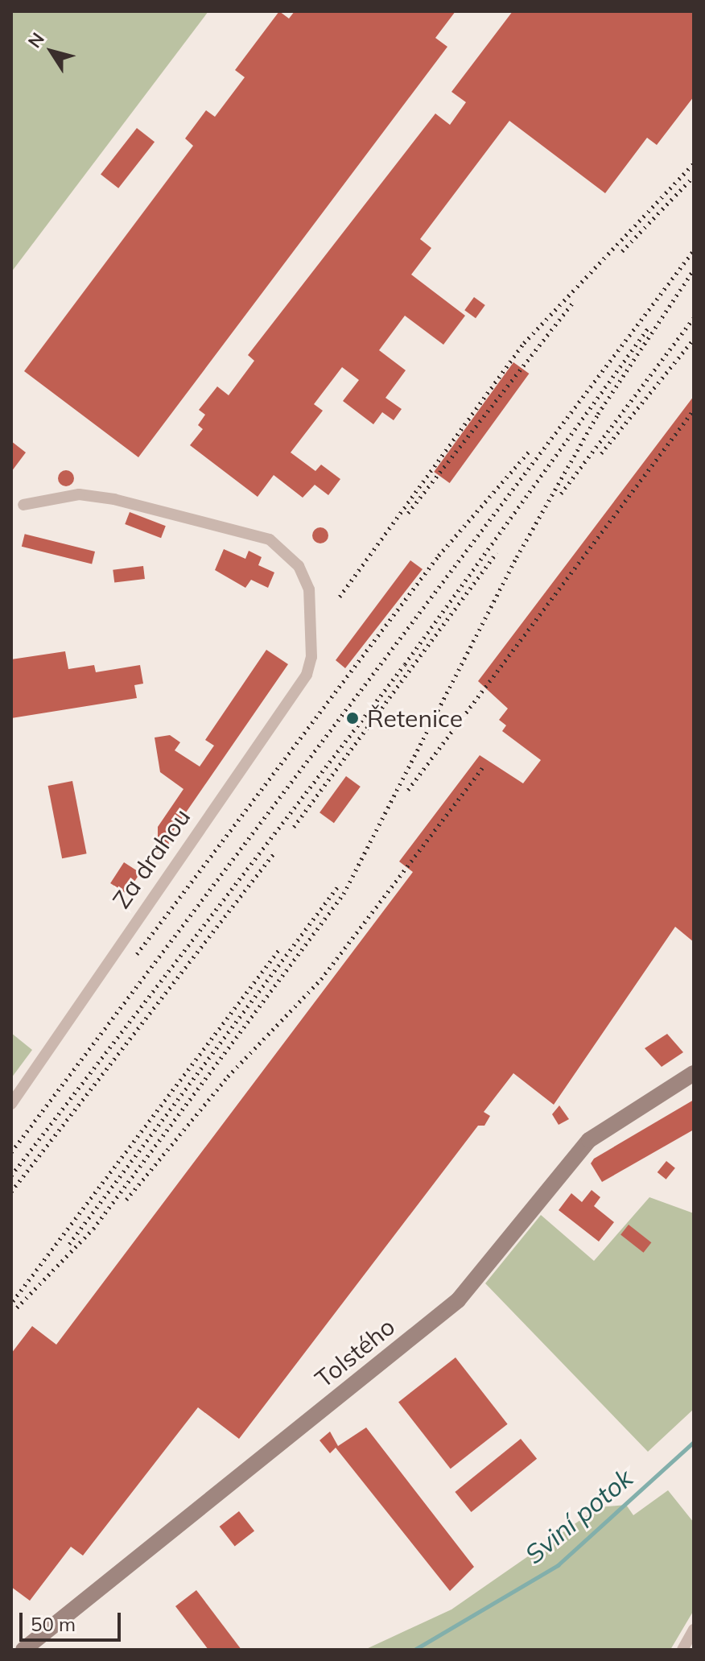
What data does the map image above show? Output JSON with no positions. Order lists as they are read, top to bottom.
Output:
{
  "streets": {
    "street": ["Za drahou", "Tolstého"]
  },
  "water": ["Sviní potok"],
  "places": ["Řetenice"],
  "scale_bar": "50 m",
  "north": "top left"
}
